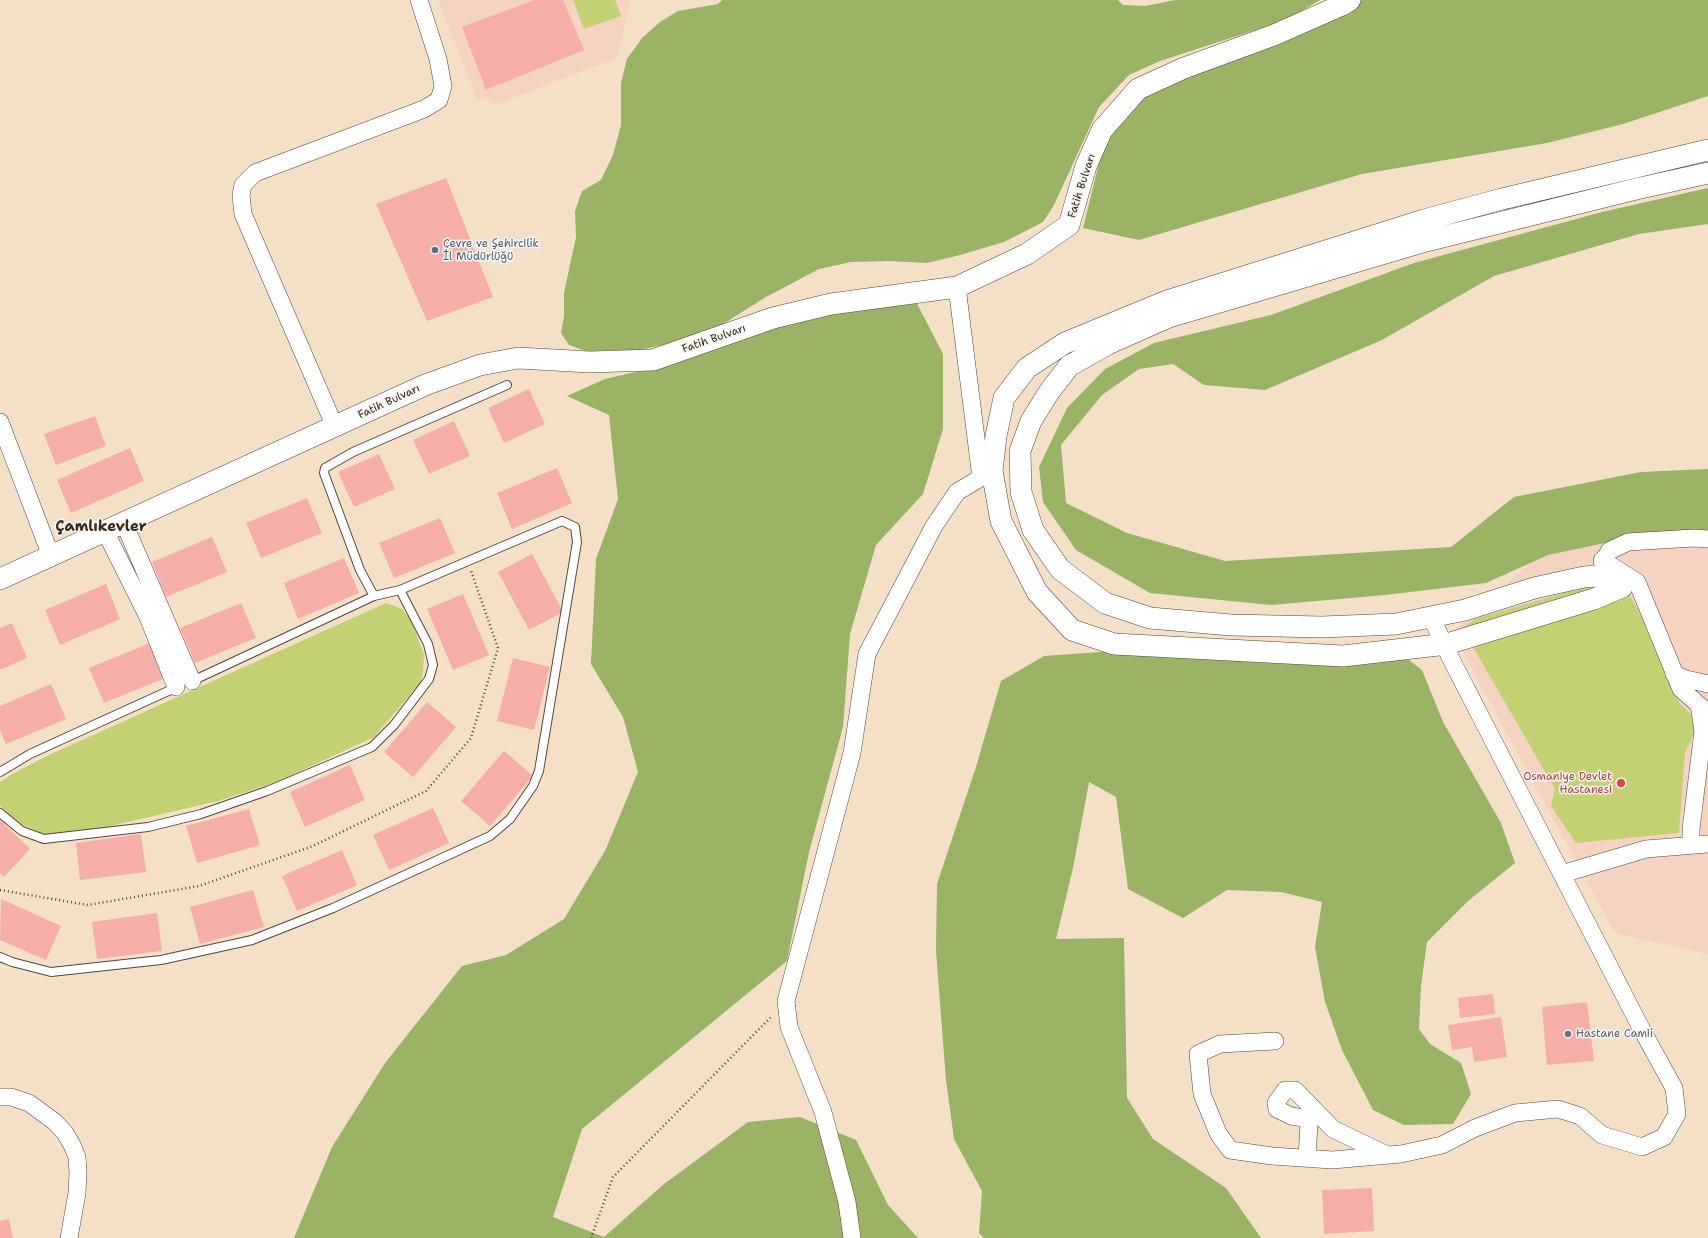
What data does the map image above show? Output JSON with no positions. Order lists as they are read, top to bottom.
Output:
{
  "streets": {
    "street": ["Fatih Bulvarı"]
  },
  "districts": ["Çamlıkevler"],
  "places": ["Çevre ve Şehircilik İl Müdürlüğü", "Osmaniye Devlet Hastanesi", "Hastane Camii"]
}
